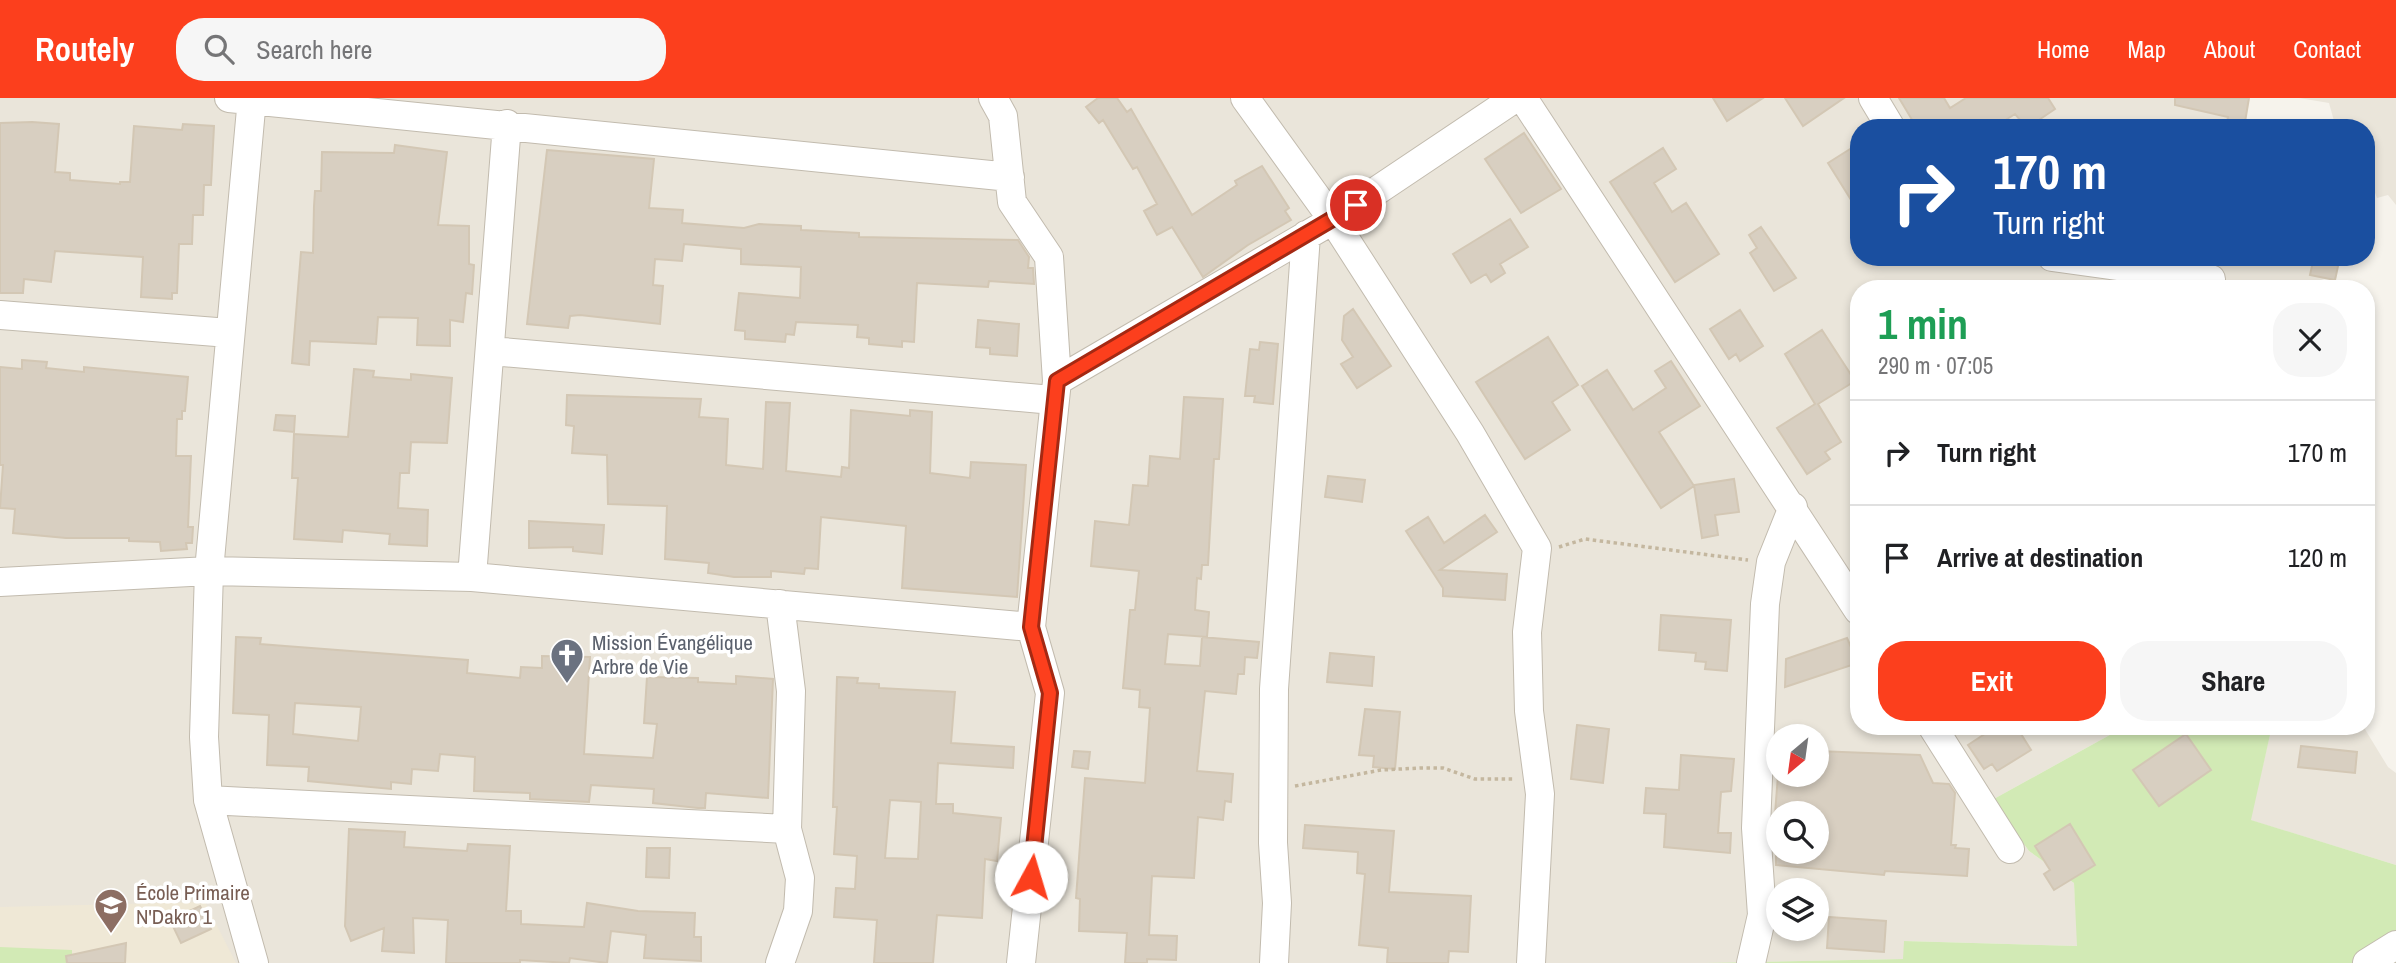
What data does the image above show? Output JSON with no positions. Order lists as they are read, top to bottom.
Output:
{
  "places": {
    "church": ["Mission Évangélique Arbre de Vie"],
    "school or university": ["École Primaire N'Dakro 1"]
  },
  "north": "bottom left",
  "page": {
    "header": "Routely",
    "search": "Search here",
    "nav": [
      "Home",
      "Map",
      "About",
      "Contact"
    ],
    "turn": ["170 m", "Turn right"],
    "heading": ["1 min", "290 m · 07:05"],
    "list": [
      {
        "name": "Turn right",
        "value": "170 m"
      },
      {
        "name": "Arrive at destination",
        "value": "120 m"
      }
    ],
    "buttons": ["Exit", "Share"]
  }
}
